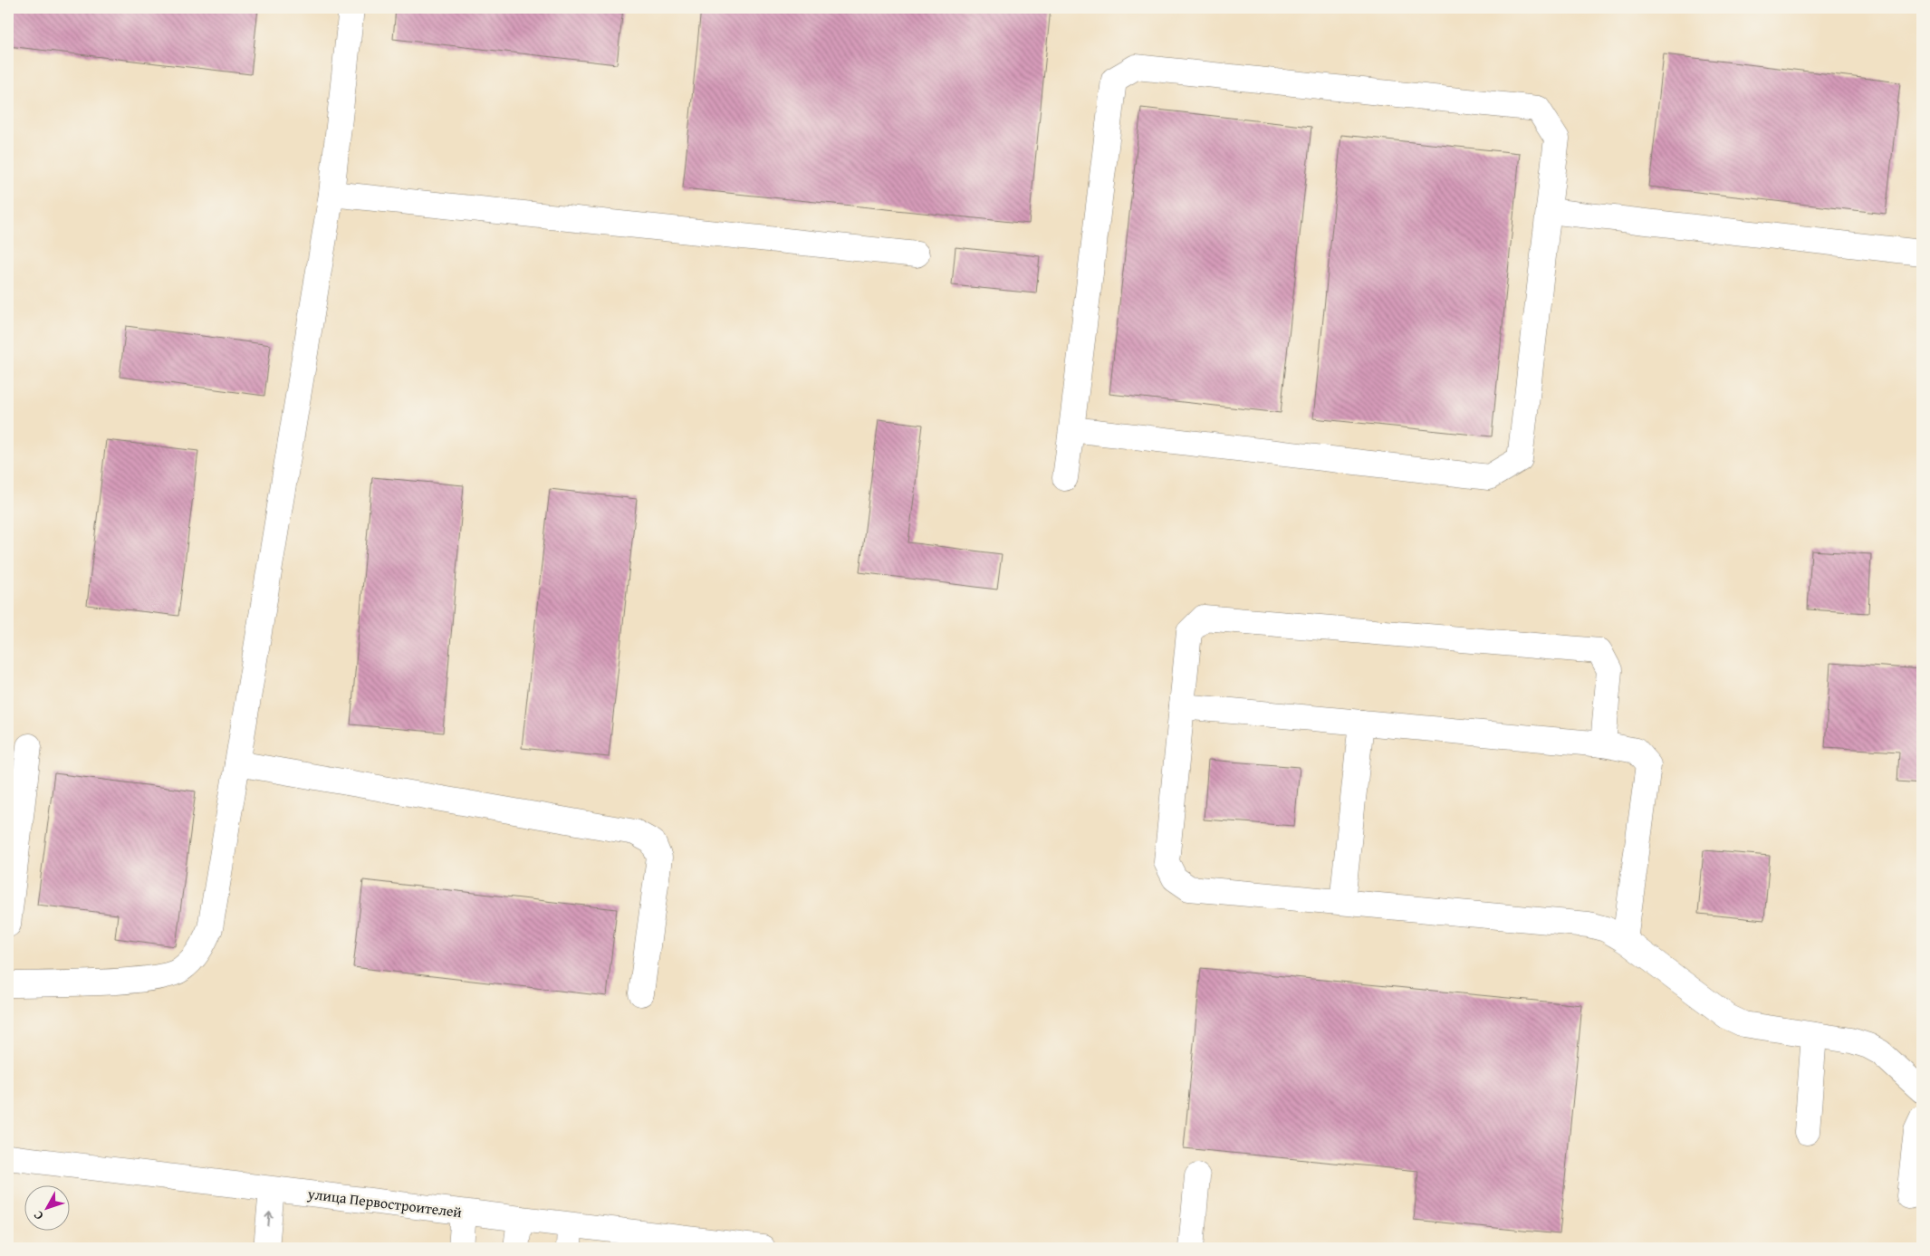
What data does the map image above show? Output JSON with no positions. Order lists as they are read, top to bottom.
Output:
{
  "streets": {
    "street": ["улица Первостроителей"]
  },
  "north": "bottom left"
}
